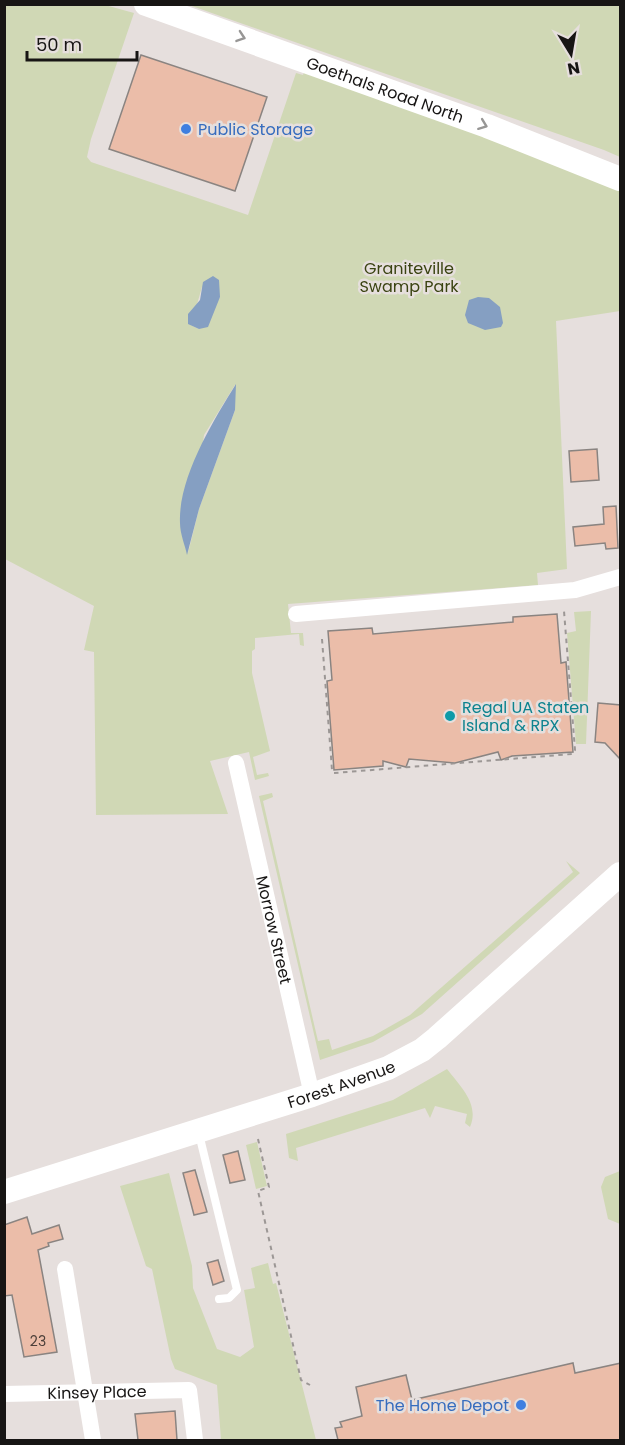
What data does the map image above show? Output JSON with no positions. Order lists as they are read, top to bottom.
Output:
{
  "streets": {
    "main road": ["Goethals Road North", "Forest Avenue"],
    "street": ["Morrow Street", "Kinsey Place"]
  },
  "crossings": [
    ["Morrow Street", "Forest Avenue"]
  ],
  "one_way": ["Goethals Road North"],
  "parks": ["Graniteville Swamp Park"],
  "places": ["Public Storage", "Regal UA Staten Island & RPX", "The Home Depot"],
  "house_numbers": ["23"],
  "scale_bar": "50 m",
  "north": "bottom"
}
